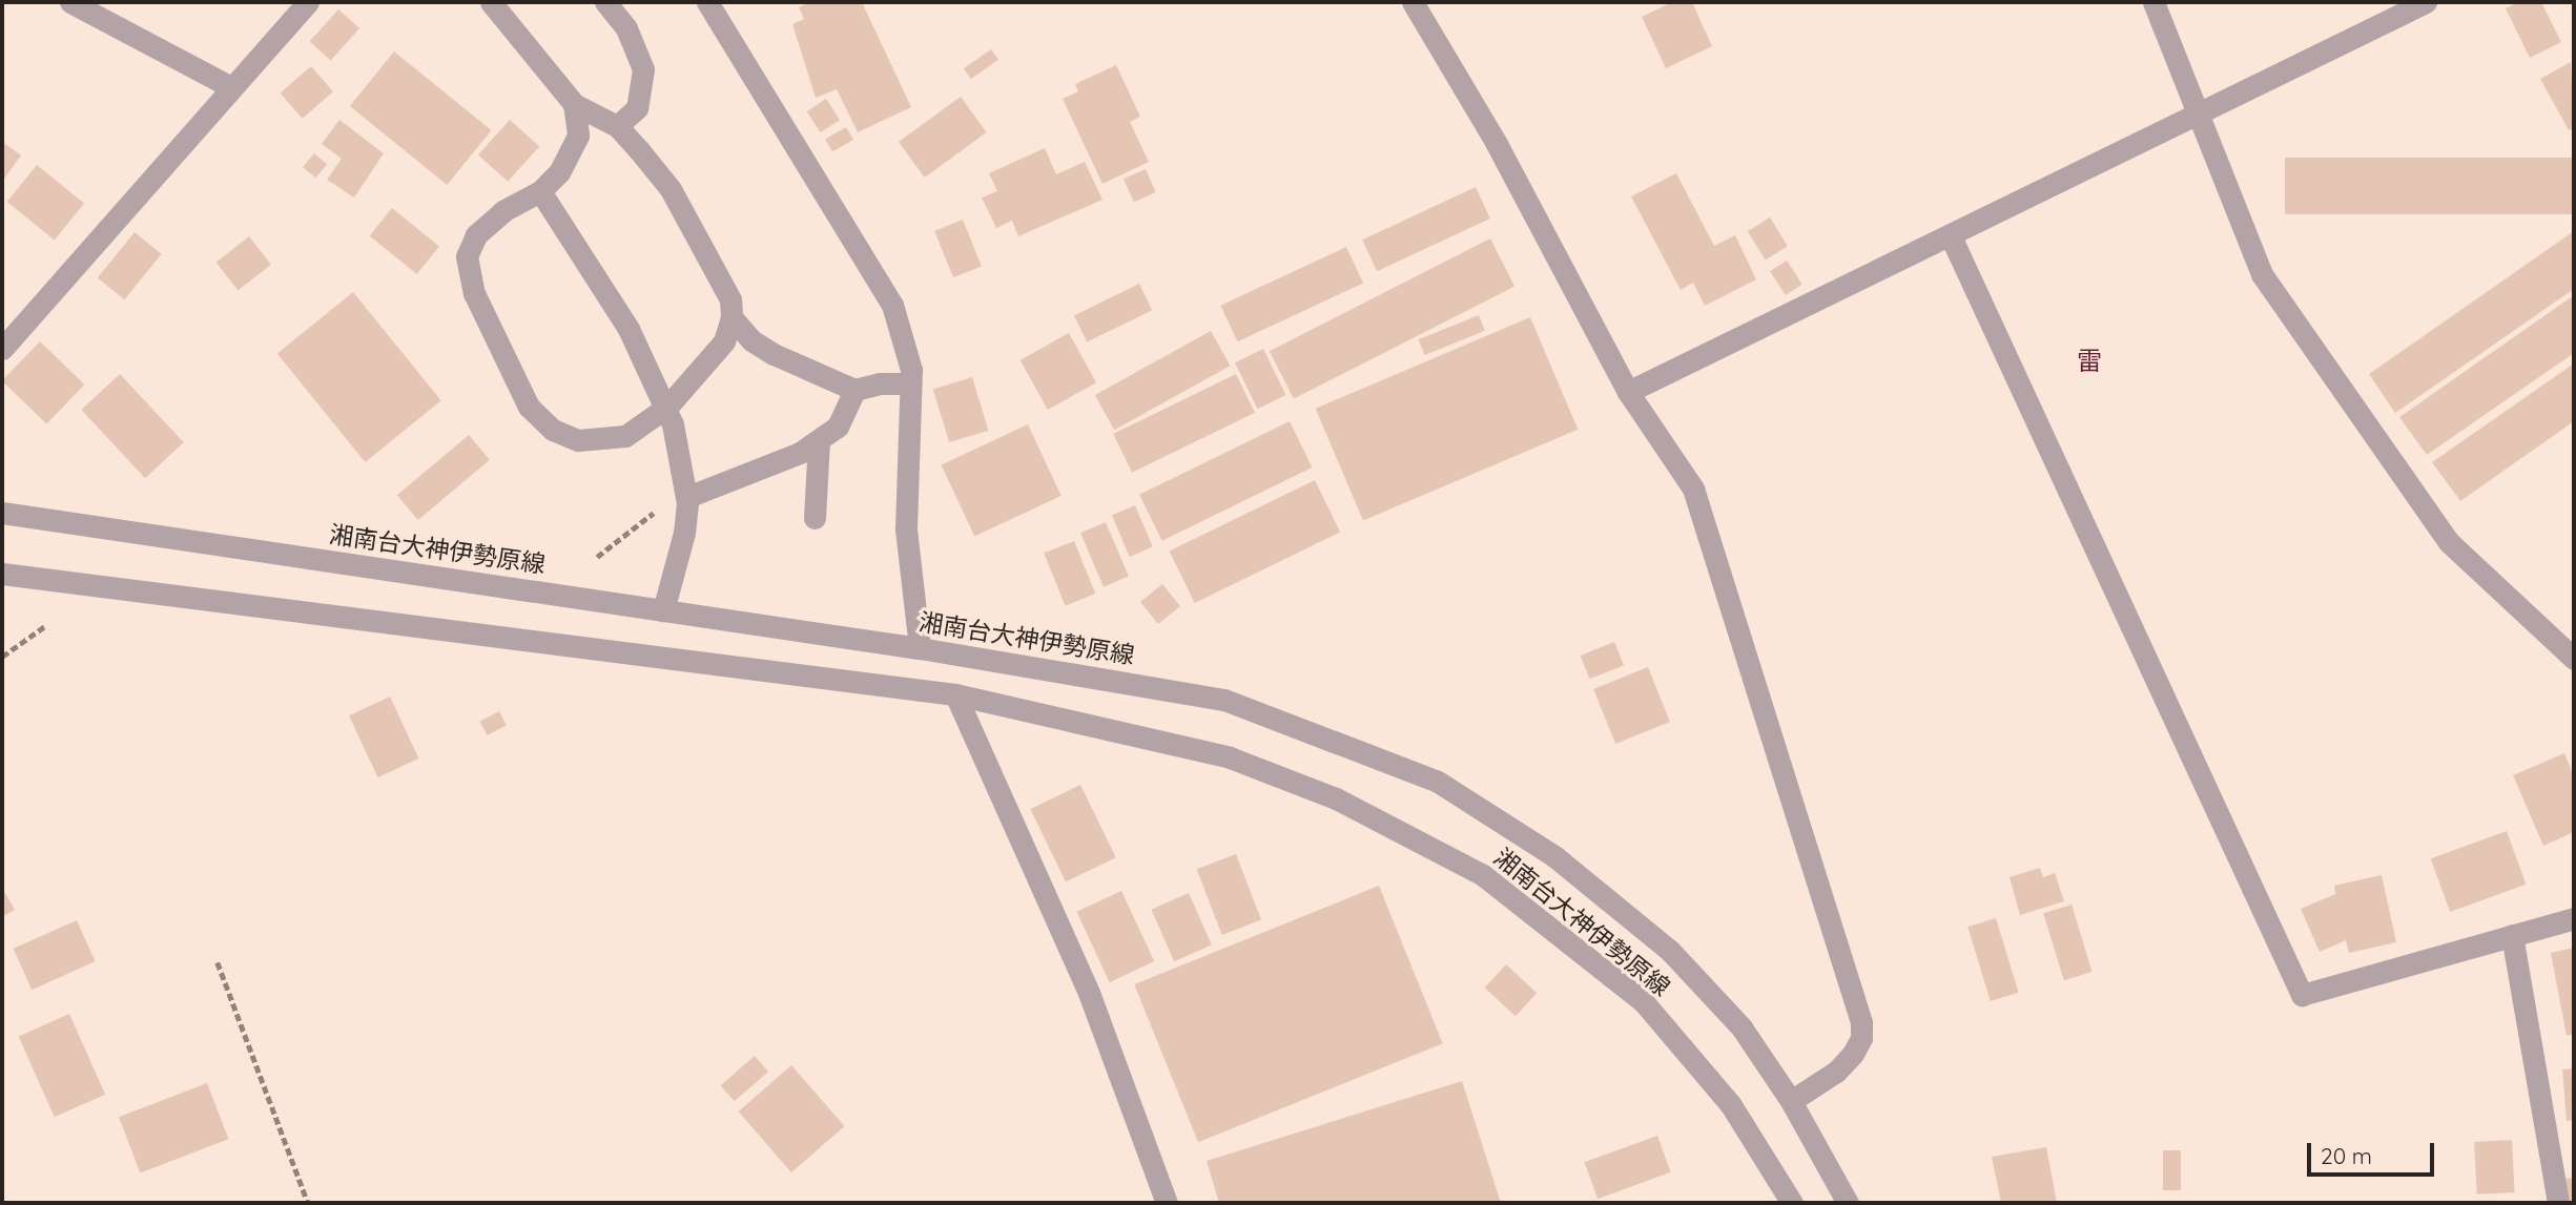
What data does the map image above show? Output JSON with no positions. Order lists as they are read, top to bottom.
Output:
{
  "streets": {
    "street": ["湘南台大神伊勢原線"]
  },
  "districts": ["雷"],
  "scale_bar": "20 m"
}
